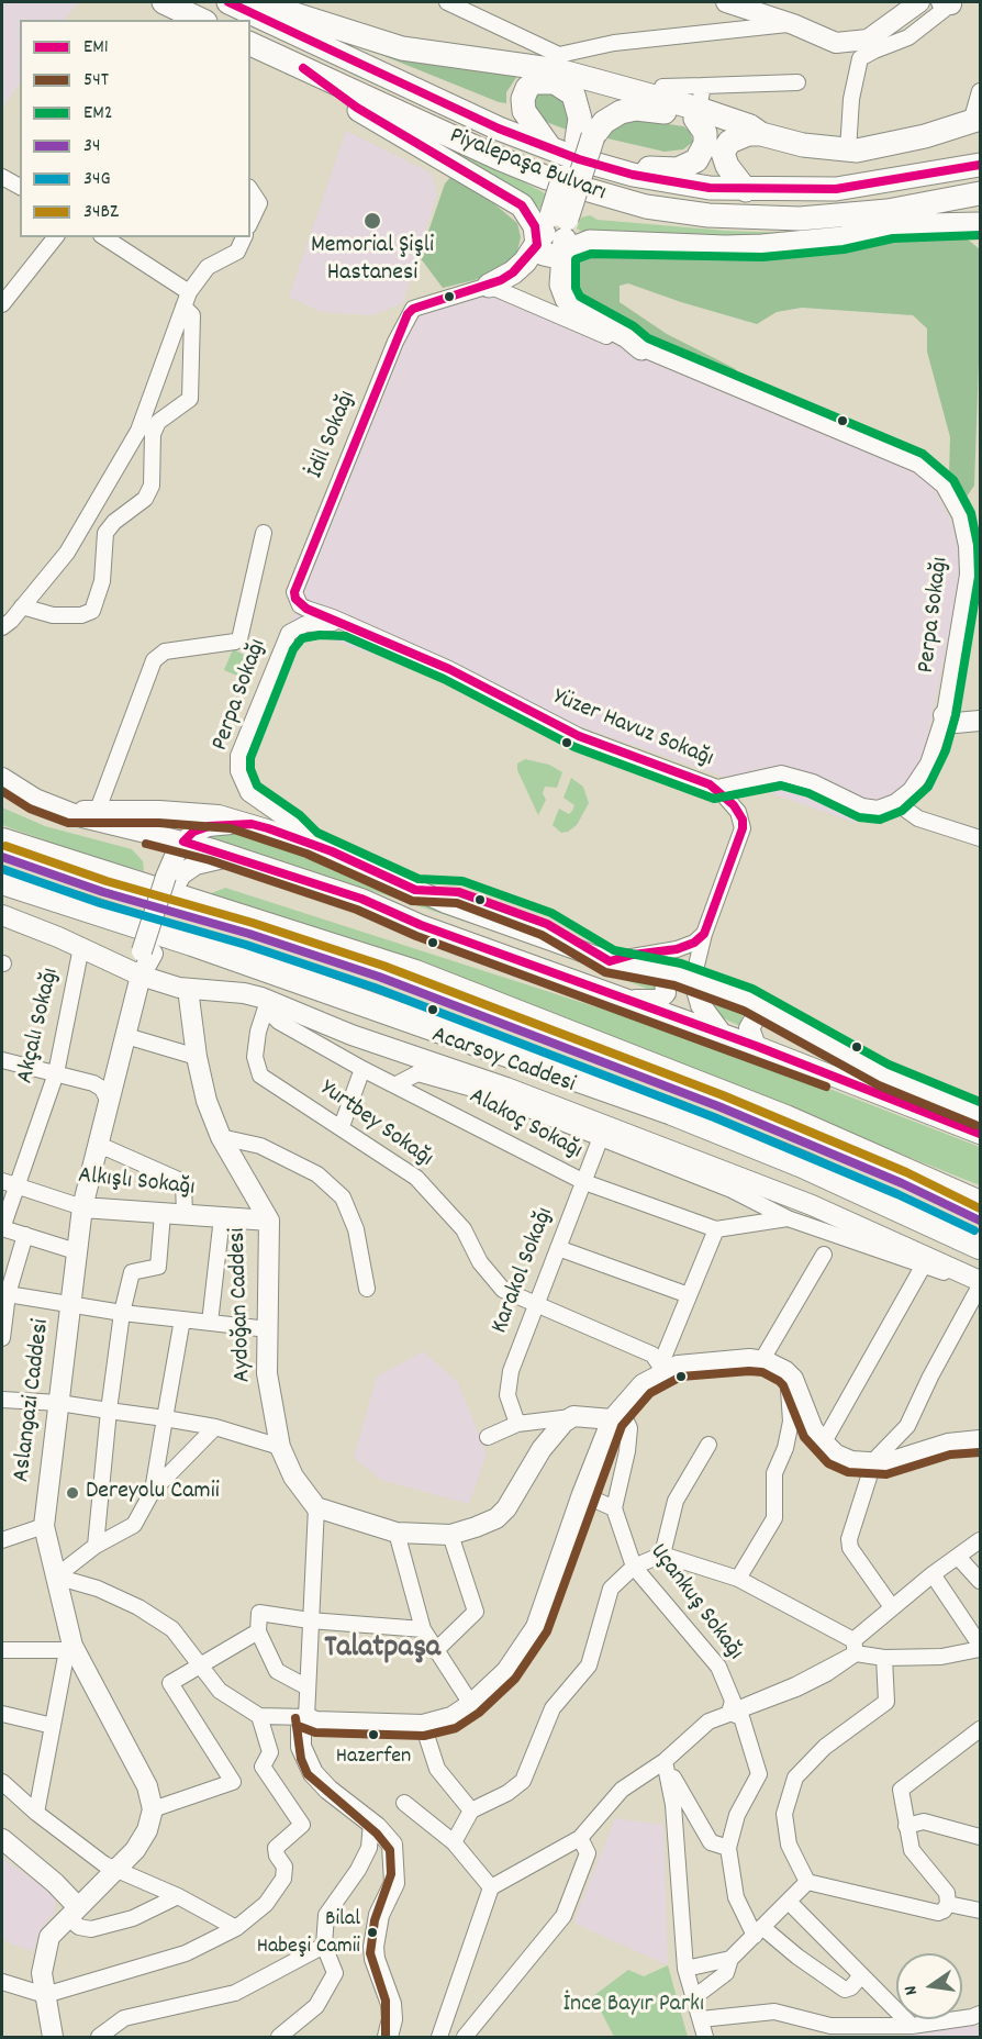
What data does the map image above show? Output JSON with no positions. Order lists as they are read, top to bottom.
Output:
{
  "streets": {
    "main road": [
      "Piyalepaşa Bulvarı",
      "Acarsoy Caddesi",
      "Alkışlı Sokağı",
      "Aydoğan Caddesi",
      "Aslangazi Caddesi"
    ],
    "street": [
      "İdil Sokağı",
      "Perpa Sokağı",
      "Yüzer Havuz Sokağı",
      "Akçalı Sokağı",
      "Yurtbey Sokağı",
      "Alakoç Sokağı",
      "Karakol Sokağı",
      "Uçankuş Sokağı"
    ]
  },
  "crossings": [
    ["İdil Sokağı", "Perpa Sokağı"],
    ["İdil Sokağı", "Yüzer Havuz Sokağı"],
    ["Perpa Sokağı", "Yüzer Havuz Sokağı"],
    ["Akçalı Sokağı", "Acarsoy Caddesi"],
    ["Akçalı Sokağı", "Alkışlı Sokağı"],
    ["Acarsoy Caddesi", "Yurtbey Sokağı"],
    ["Acarsoy Caddesi", "Alakoç Sokağı"],
    ["Acarsoy Caddesi", "Aydoğan Caddesi"],
    ["Acarsoy Caddesi", "Aslangazi Caddesi"],
    ["Yurtbey Sokağı", "Alakoç Sokağı"],
    ["Yurtbey Sokağı", "Karakol Sokağı"],
    ["Alakoç Sokağı", "Karakol Sokağı"],
    ["Alkışlı Sokağı", "Aydoğan Caddesi"],
    ["Alkışlı Sokağı", "Aslangazi Caddesi"]
  ],
  "districts": ["Talatpaşa"],
  "parks": ["İnce Bayır Parkı"],
  "places": [
    "Memorial Şişli Hastanesi",
    "Dereyolu Camii",
    "Hazerfen",
    "Bilal Habeşi Camii"
  ],
  "lines": [
    "transit line EM1",
    "transit line EM2",
    "transit line 54T",
    "transit line 34BZ",
    "transit line 34",
    "transit line 34G"
  ],
  "legend": [
    "EM1",
    "54T",
    "EM2",
    "34",
    "34G",
    "34BZ"
  ],
  "north": "left"
}
